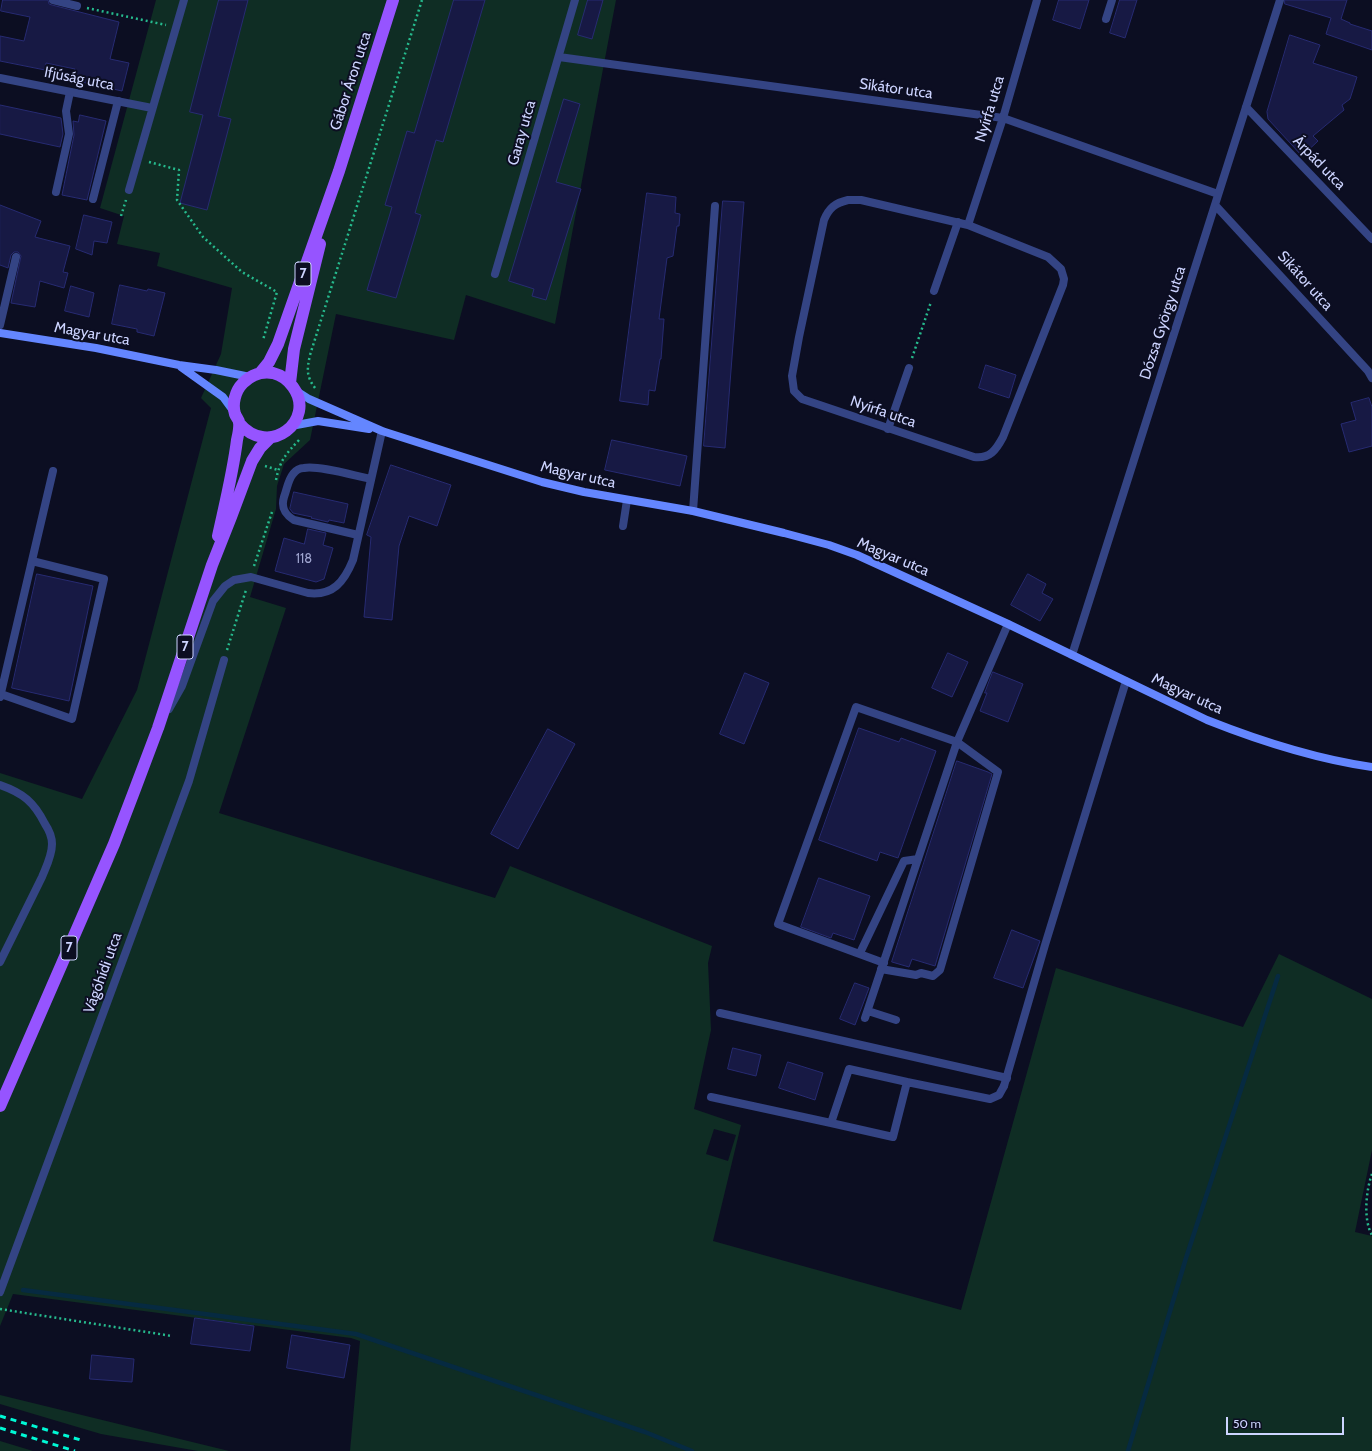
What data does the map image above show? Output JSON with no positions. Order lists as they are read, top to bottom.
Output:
{
  "streets": {
    "main road": ["Gábor Áron utca", "7"],
    "street": [
      "Ifjúság utca",
      "Sikátor utca",
      "Nyírfa utca",
      "Garay utca",
      "Árpád utca",
      "Dózsa György utca",
      "Magyar utca",
      "Vágóhídi utca"
    ]
  },
  "crossings": [
    ["Gábor Áron utca", "7"],
    ["Gábor Áron utca", "Magyar utca"],
    ["Sikátor utca", "Nyírfa utca"],
    ["Sikátor utca", "Garay utca"],
    ["Sikátor utca", "Dózsa György utca"],
    ["Árpád utca", "Dózsa György utca"],
    ["7", "Magyar utca"],
    ["Dózsa György utca", "Magyar utca"]
  ],
  "house_numbers": ["118"],
  "scale_bar": "50 m"
}
